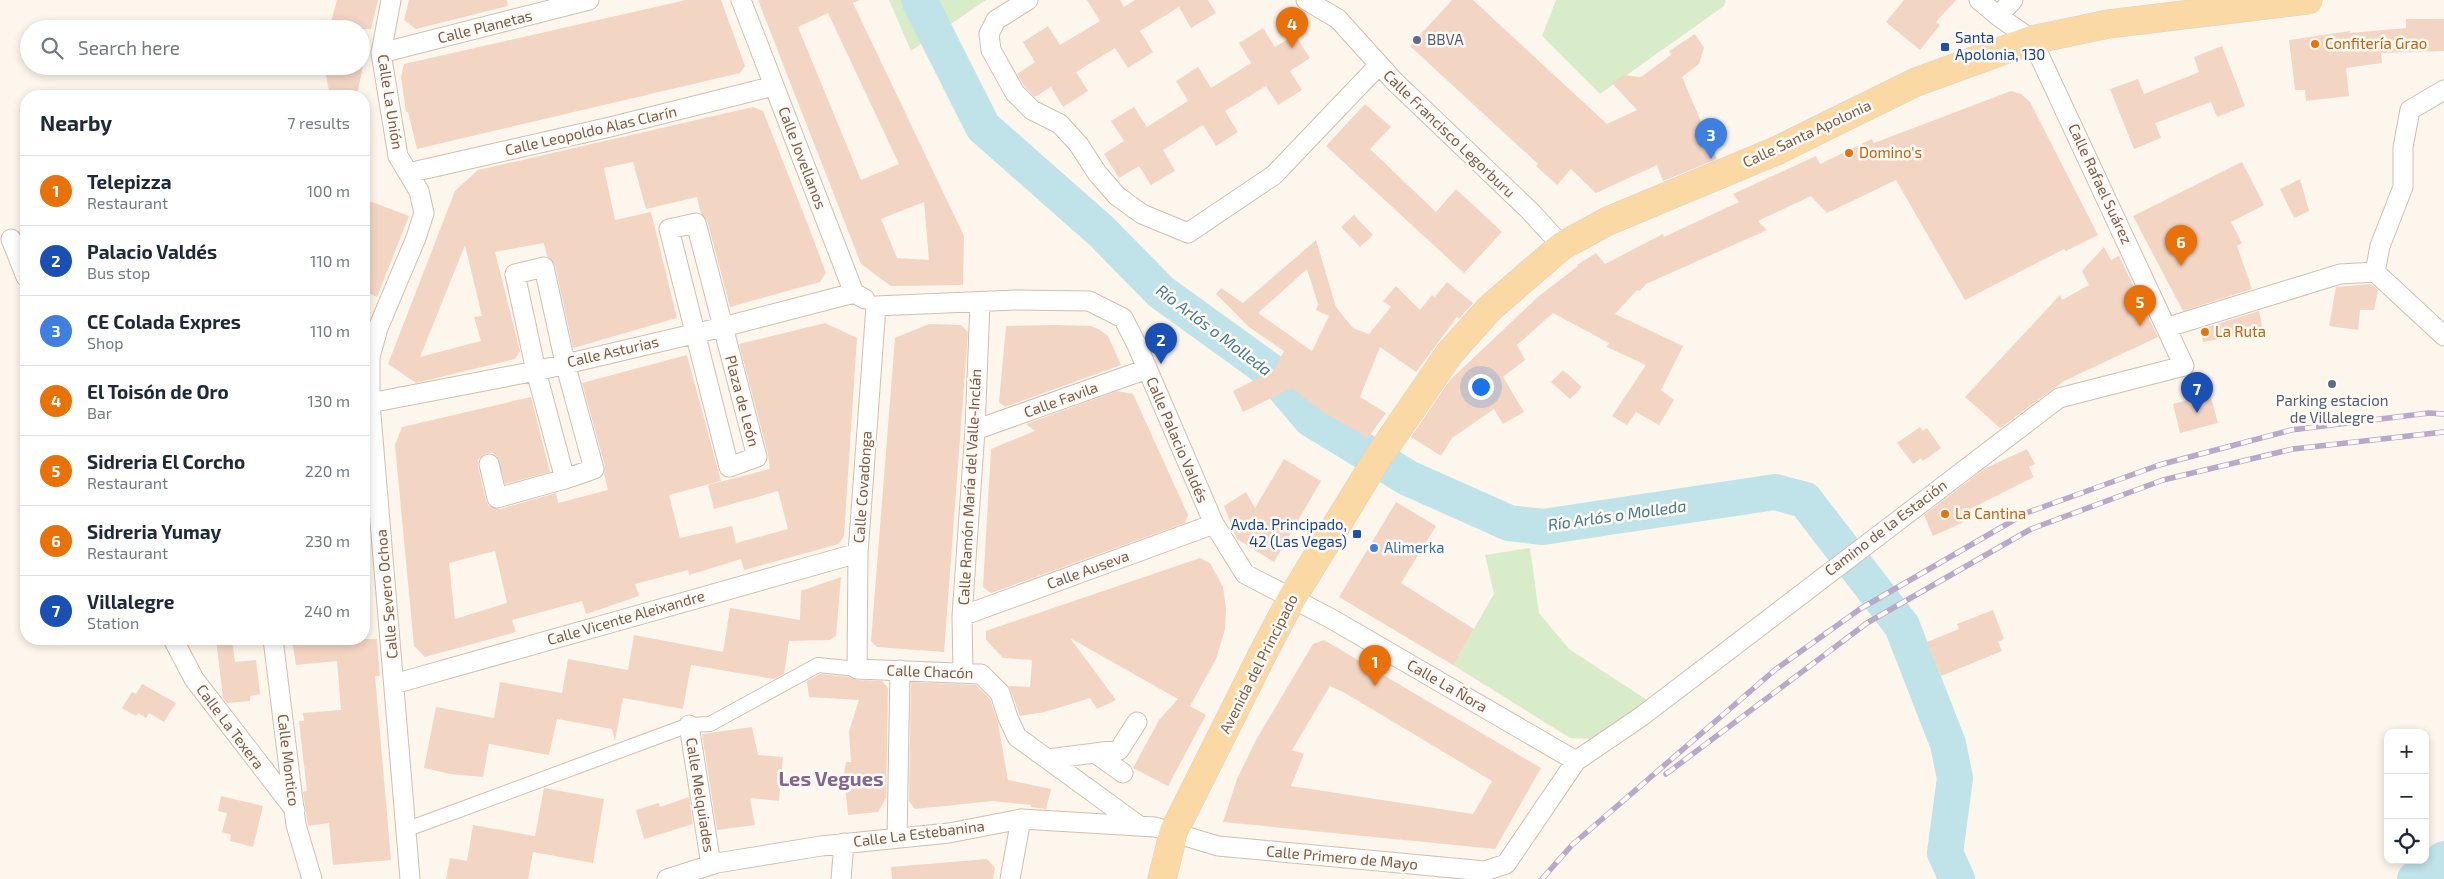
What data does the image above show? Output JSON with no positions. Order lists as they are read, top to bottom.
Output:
{
  "streets": {
    "main road": ["Calle Santa Apolonia", "Avenida del Principado"],
    "street": [
      "Calle Planetas",
      "Calle La Unión",
      "Calle Leopoldo Alas Clarín",
      "Calle Francisco Legorburu",
      "Calle Jovellanos",
      "Calle Rafael Suárez",
      "Calle Asturias",
      "Calle Favila",
      "Plaza de León",
      "Calle Palacio Valdés",
      "Calle Covadonga",
      "Calle Ramón María del Valle-Inclán",
      "Camino de la Estación",
      "Calle Auseva",
      "Calle Severo Ochoa",
      "Calle Vicente Aleixandre",
      "Calle Chacón",
      "Calle La Ñora",
      "Calle La Texera",
      "Calle Montico",
      "Calle Melquiades",
      "Calle La Estebanina",
      "Calle Primero de Mayo"
    ]
  },
  "crossings": [
    ["Calle Planetas", "Calle La Unión"],
    ["Calle La Unión", "Calle Leopoldo Alas Clarín"],
    ["Calle La Unión", "Calle Severo Ochoa"],
    ["Calle Leopoldo Alas Clarín", "Calle Jovellanos"],
    ["Calle Leopoldo Alas Clarín", "Calle Severo Ochoa"],
    ["Calle Francisco Legorburu", "Calle Santa Apolonia"],
    ["Calle Santa Apolonia", "Calle Rafael Suárez"],
    ["Calle Santa Apolonia", "Avenida del Principado"],
    ["Calle Jovellanos", "Calle Asturias"],
    ["Calle Rafael Suárez", "Camino de la Estación"],
    ["Calle Asturias", "Plaza de León"],
    ["Calle Asturias", "Calle Severo Ochoa"],
    ["Calle Favila", "Calle Palacio Valdés"],
    ["Calle Favila", "Calle Ramón María del Valle-Inclán"],
    ["Calle Palacio Valdés", "Calle Covadonga"],
    ["Calle Palacio Valdés", "Calle Ramón María del Valle-Inclán"],
    ["Calle Palacio Valdés", "Calle Auseva"],
    ["Calle Palacio Valdés", "Avenida del Principado"],
    ["Calle Palacio Valdés", "Calle La Ñora"],
    ["Calle Covadonga", "Calle Vicente Aleixandre"],
    ["Calle Covadonga", "Calle Chacón"],
    ["Calle Ramón María del Valle-Inclán", "Calle Auseva"],
    ["Calle Ramón María del Valle-Inclán", "Calle Chacón"],
    ["Camino de la Estación", "Calle La Ñora"],
    ["Camino de la Estación", "Calle Primero de Mayo"],
    ["Calle Severo Ochoa", "Calle Vicente Aleixandre"],
    ["Avenida del Principado", "Calle La Ñora"],
    ["Avenida del Principado", "Calle La Estebanina"],
    ["Avenida del Principado", "Calle Primero de Mayo"],
    ["Calle Chacón", "Calle La Estebanina"],
    ["Calle La Ñora", "Calle Primero de Mayo"],
    ["Calle La Texera", "Calle Montico"],
    ["Calle Melquiades", "Calle La Estebanina"],
    ["Calle La Estebanina", "Calle Primero de Mayo"]
  ],
  "districts": ["Les Vegues"],
  "water": ["Río Arlós o Molleda"],
  "places": {
    "other": [
      "BBVA",
      "Confitería Grao",
      "Domino's",
      "La Ruta",
      "Parking estacion de Villalegre",
      "La Cantina",
      "Alimerka"
    ],
    "transit": ["Santa Apolonia, 130", "Avda. Principado, 42 (Las Vegas)"]
  },
  "page": {
    "pins": [
      "4",
      "3",
      "6",
      "5",
      "2",
      "7",
      "1"
    ],
    "search": "Search here",
    "heading": ["Nearby", "7 results"],
    "list": [
      {
        "mark": "1",
        "name": "Telepizza",
        "note": "Restaurant",
        "value": "100 m"
      },
      {
        "mark": "2",
        "name": "Palacio Valdés",
        "note": "Bus stop",
        "value": "110 m"
      },
      {
        "mark": "3",
        "name": "CE Colada Expres",
        "note": "Shop",
        "value": "110 m"
      },
      {
        "mark": "4",
        "name": "El Toisón de Oro",
        "note": "Bar",
        "value": "130 m"
      },
      {
        "mark": "5",
        "name": "Sidreria El Corcho",
        "note": "Restaurant",
        "value": "220 m"
      },
      {
        "mark": "6",
        "name": "Sidreria Yumay",
        "note": "Restaurant",
        "value": "230 m"
      },
      {
        "mark": "7",
        "name": "Villalegre",
        "note": "Station",
        "value": "240 m"
      }
    ],
    "map_buttons": ["+", "−"]
  }
}
